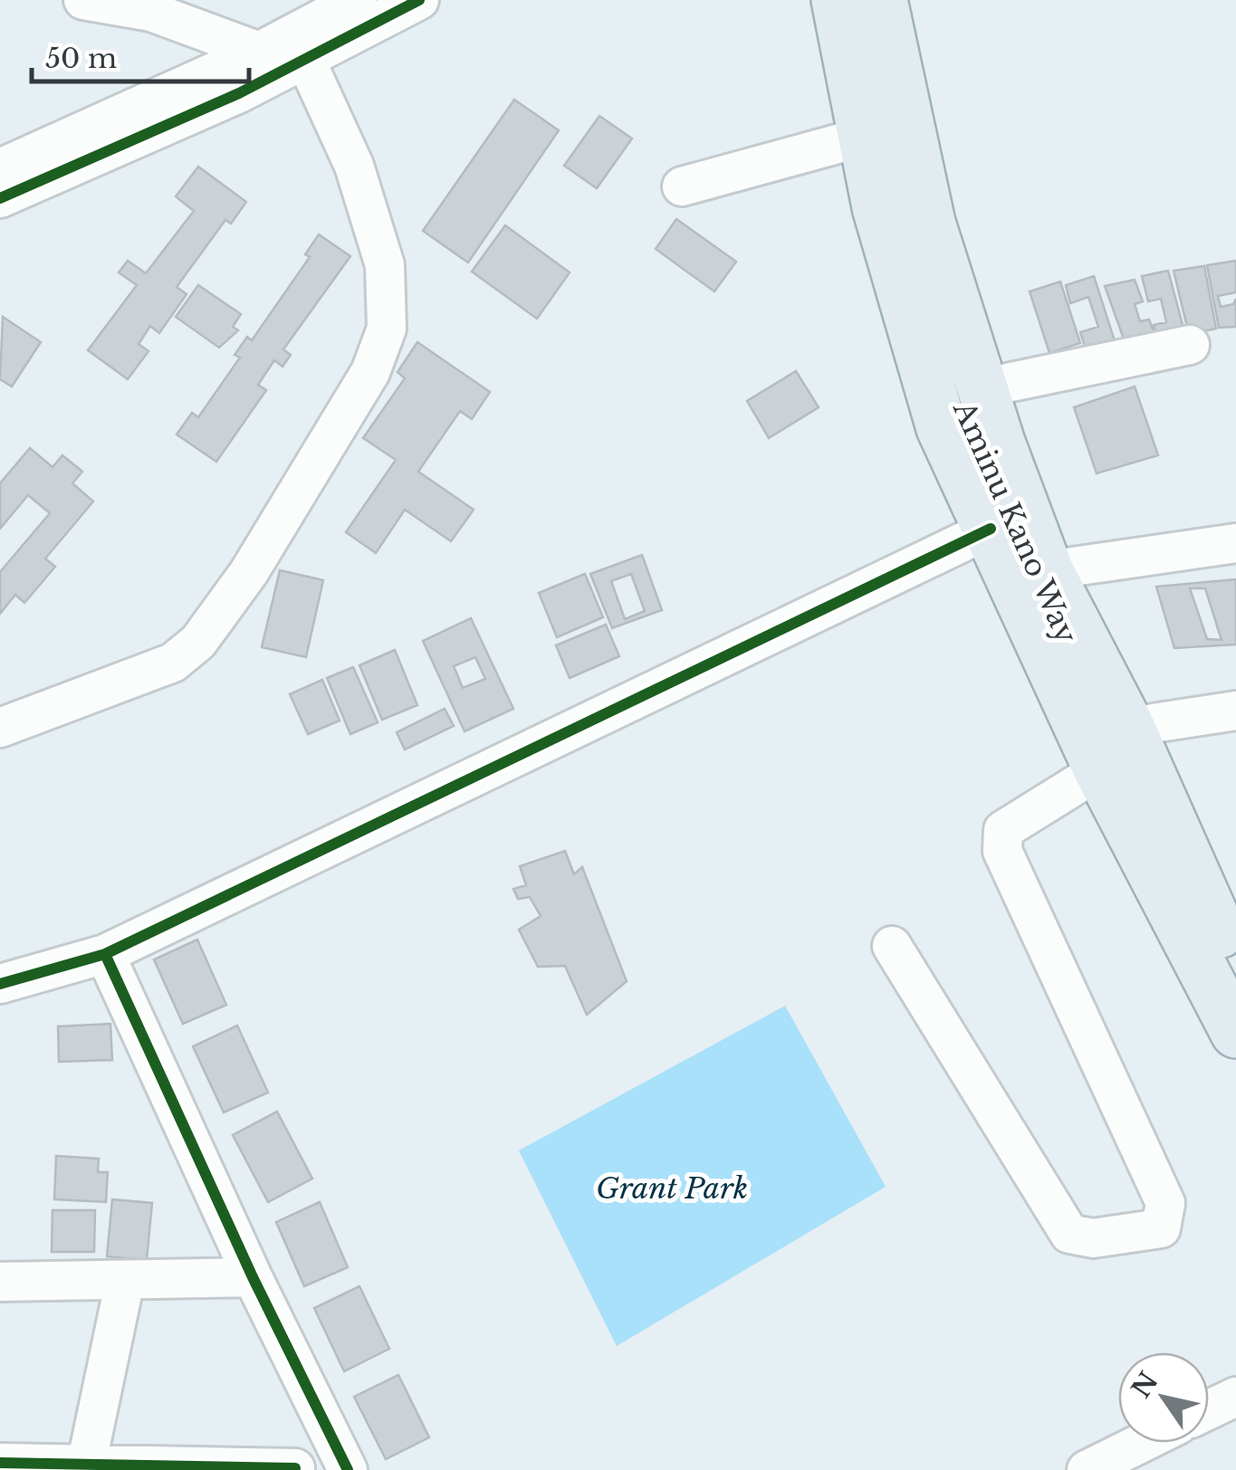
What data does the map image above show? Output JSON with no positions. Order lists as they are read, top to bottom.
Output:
{
  "streets": {
    "main road": ["Aminu Kano Way"]
  },
  "parks": ["Grant Park"],
  "scale_bar": "50 m",
  "north": "top left"
}
